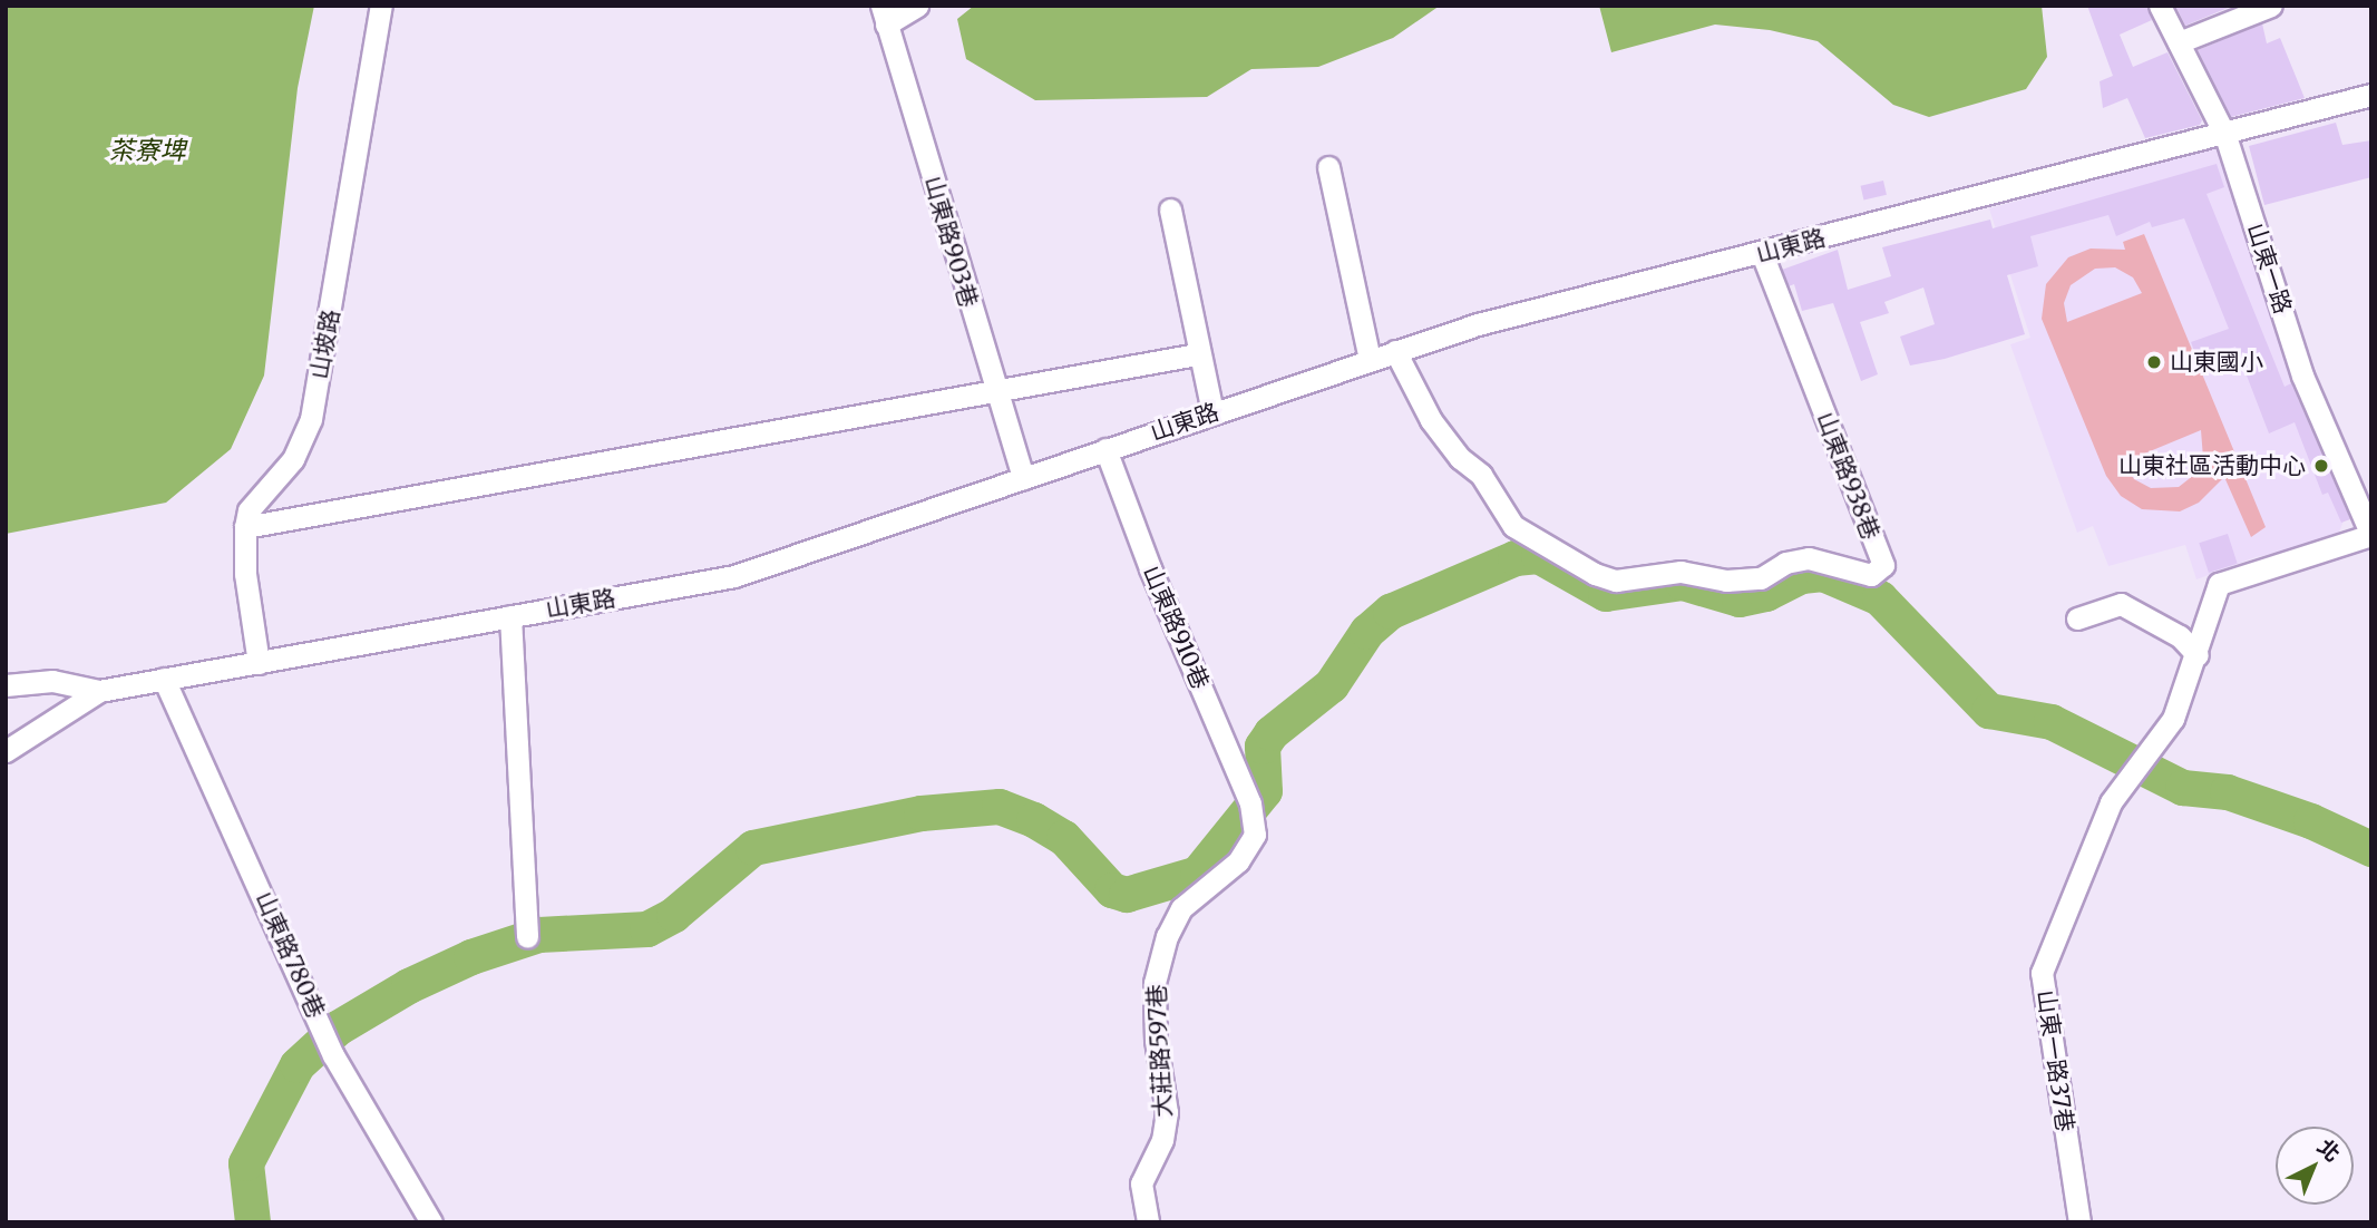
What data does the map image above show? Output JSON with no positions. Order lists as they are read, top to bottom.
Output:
{
  "streets": {
    "street": [
      "山東路903巷",
      "山東路",
      "山東一路",
      "山坡路",
      "山東路938巷",
      "山東路910巷",
      "山東路780巷",
      "大莊路597巷",
      "山東一路37巷"
    ]
  },
  "crossings": [
    ["山東路903巷", "山東路"],
    ["山東路", "山東一路"],
    ["山東路", "山坡路"],
    ["山東路", "山東路938巷"],
    ["山東路", "山東路910巷"],
    ["山東路", "山東路780巷"],
    ["山東路910巷", "大莊路597巷"]
  ],
  "water": ["茶寮埤"],
  "places": ["山東國小", "山東社區活動中心"],
  "north": "top right"
}
